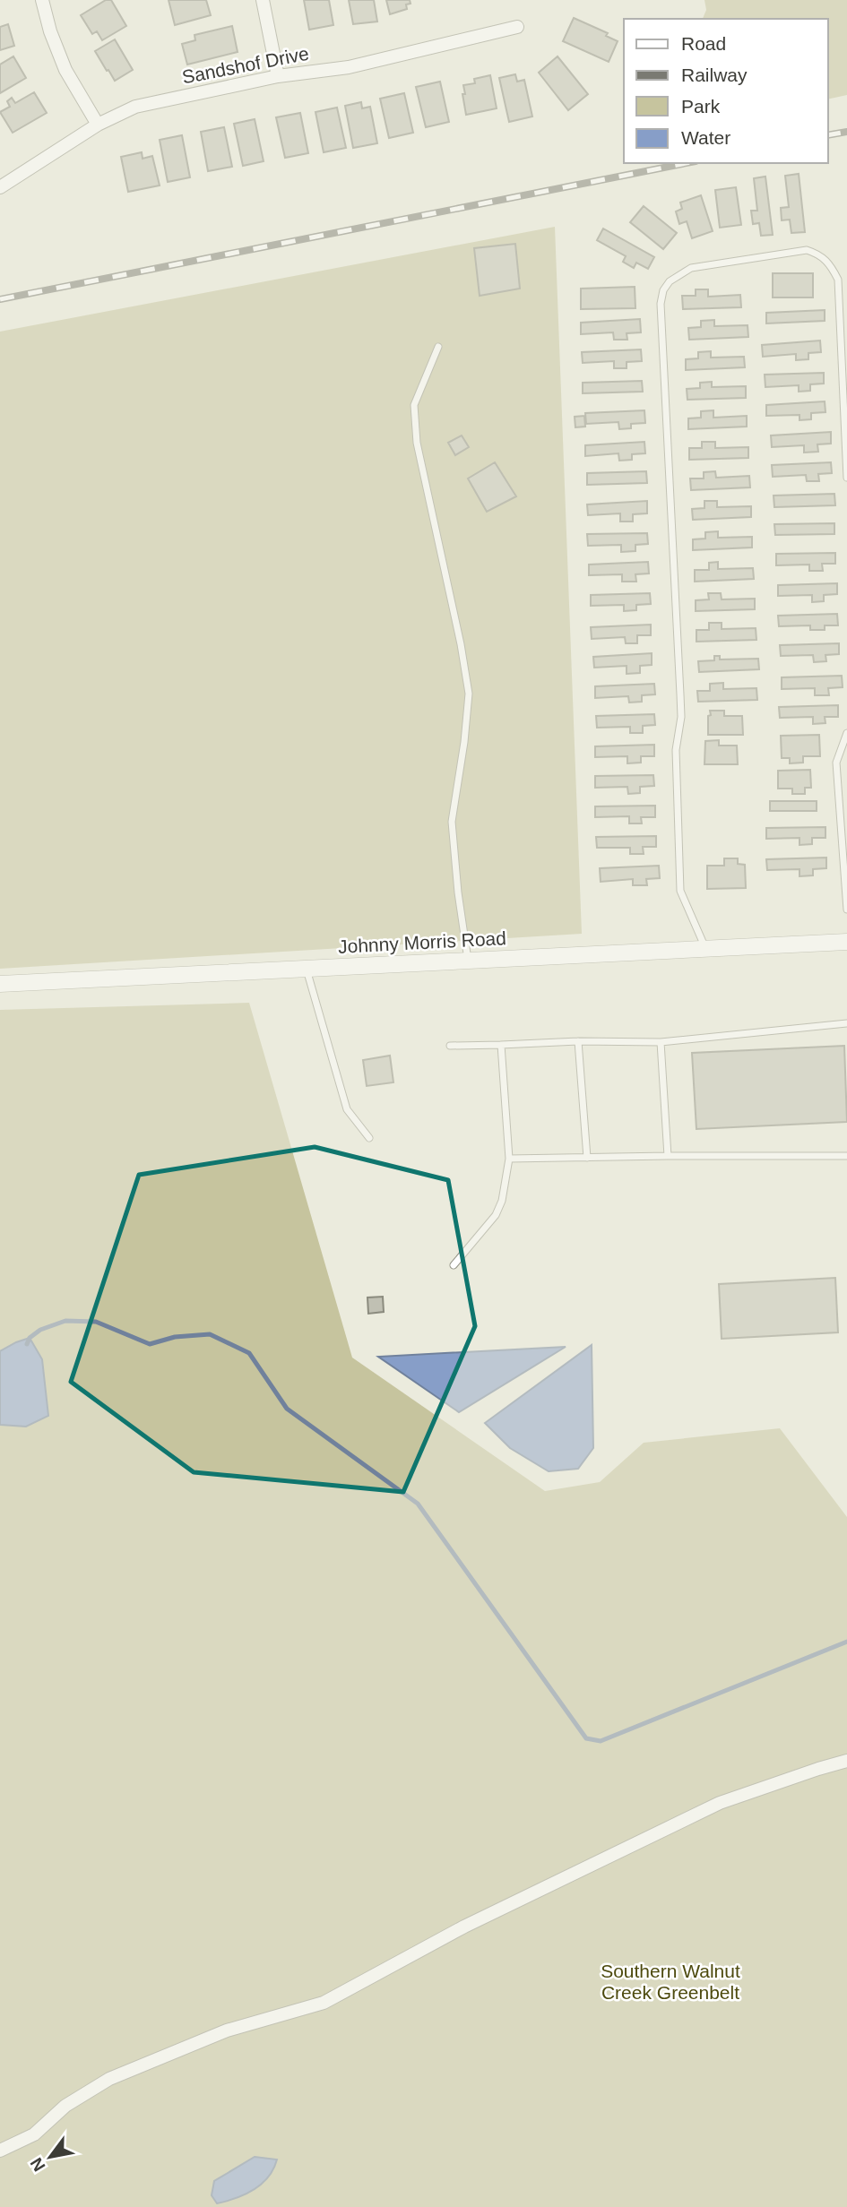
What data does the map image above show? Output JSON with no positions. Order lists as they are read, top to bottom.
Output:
{
  "streets": {
    "street": ["Sandshof Drive", "Johnny Morris Road"]
  },
  "parks": ["Southern Walnut Creek Greenbelt"],
  "legend": [
    "Road",
    "Railway",
    "Park",
    "Water"
  ],
  "north": "bottom left"
}
